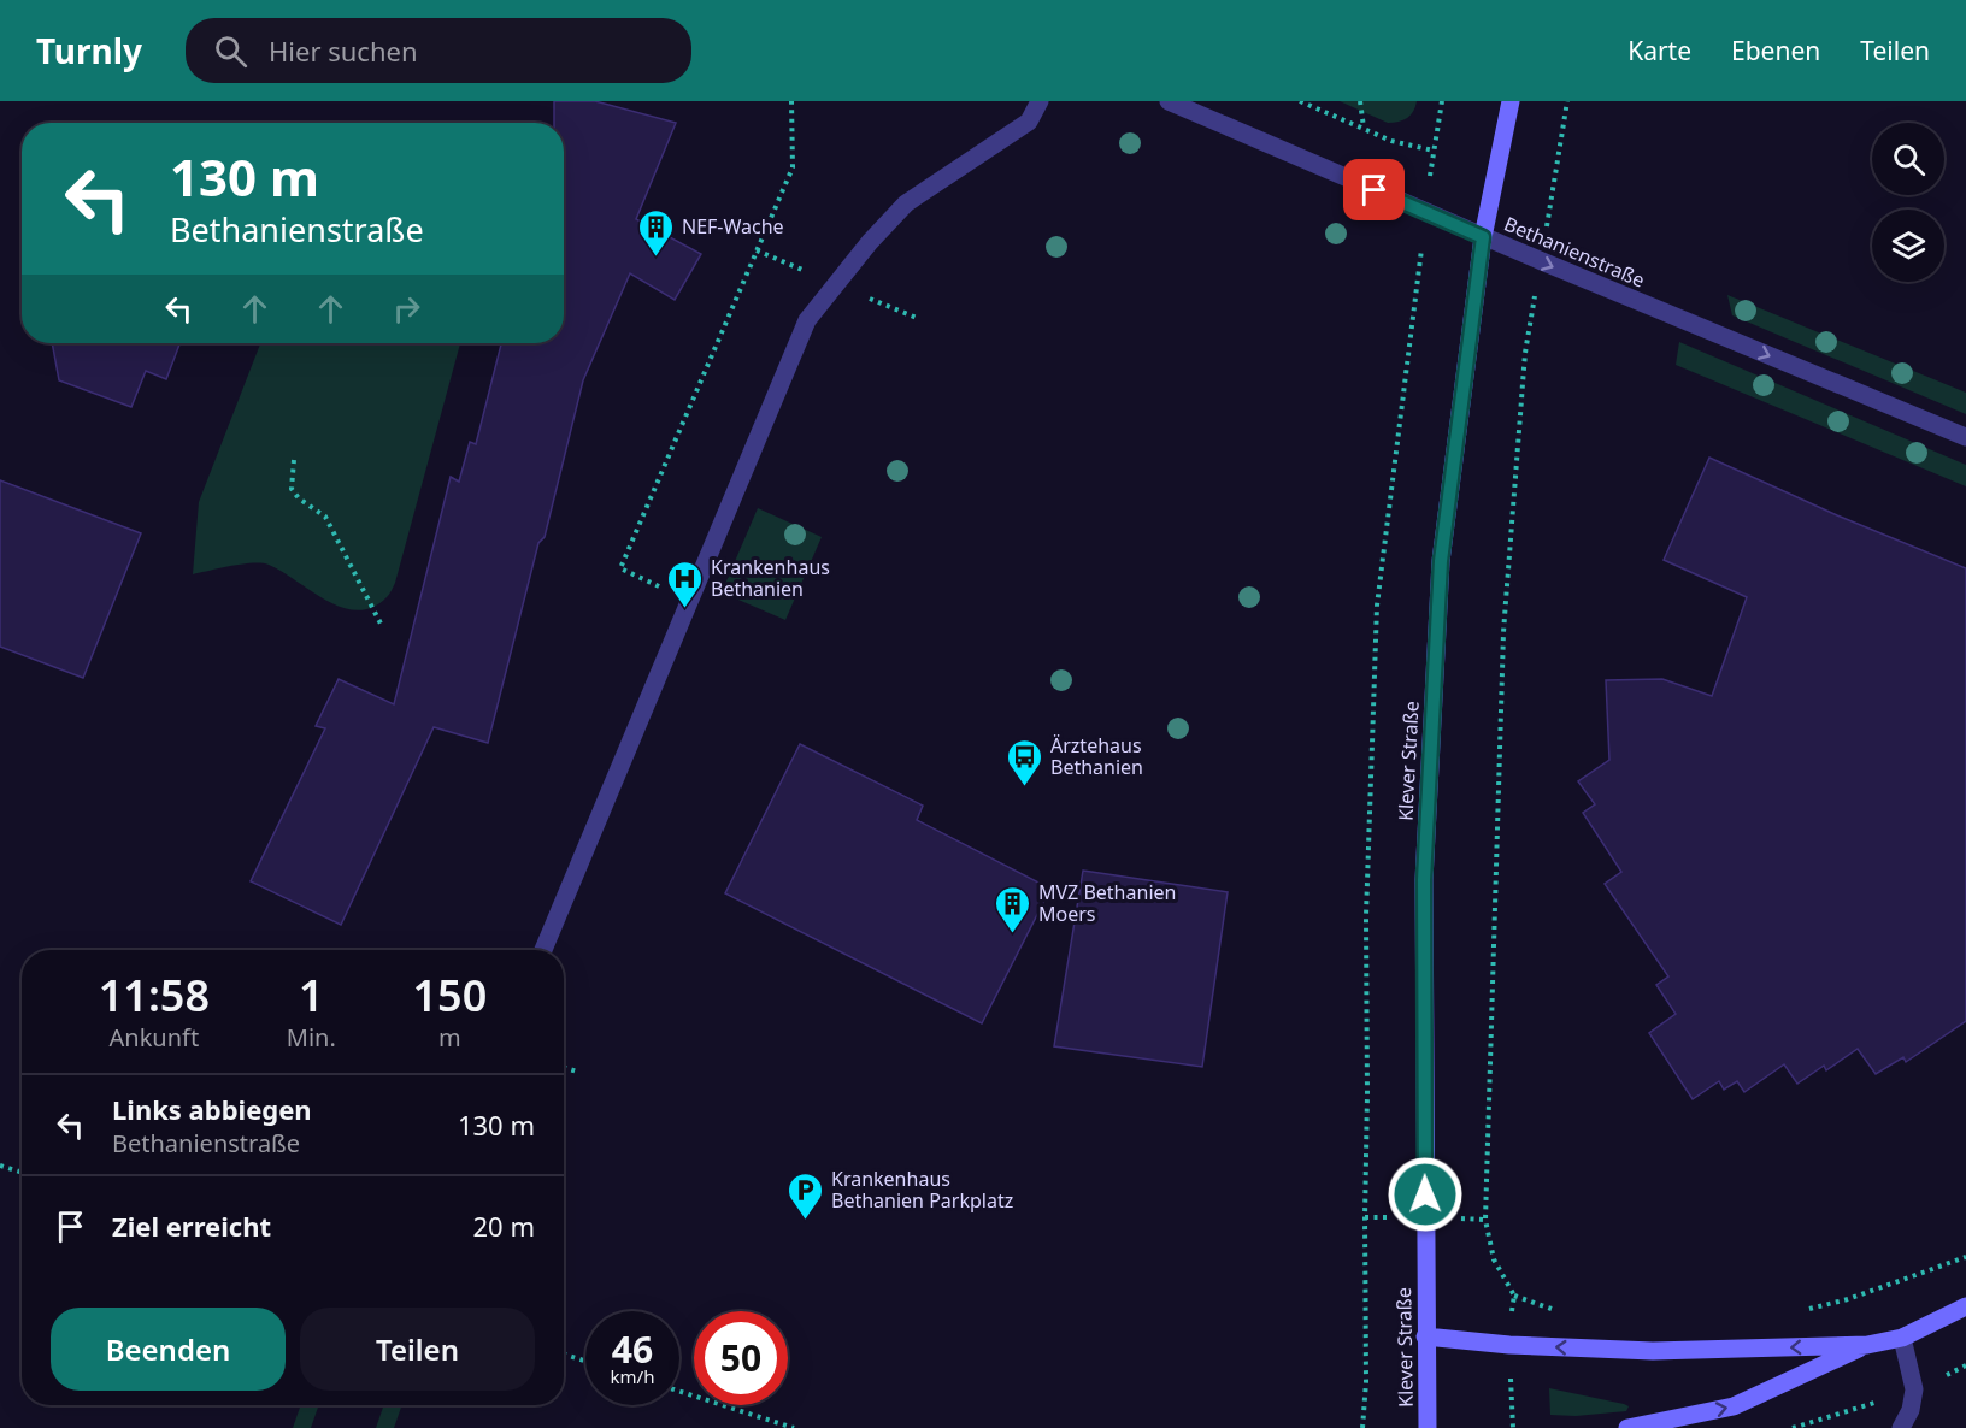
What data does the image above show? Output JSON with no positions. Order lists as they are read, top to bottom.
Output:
{
  "streets": {
    "main road": ["Klever Straße"],
    "street": ["Bethanienstraße"]
  },
  "crossings": [
    ["Bethanienstraße", "Klever Straße"]
  ],
  "one_way": ["Bethanienstraße"],
  "places": {
    "building": ["NEF-Wache", "MVZ Bethanien Moers"],
    "hospital": ["Krankenhaus Bethanien"],
    "bus stop": ["Ärztehaus Bethanien"],
    "parking": ["Krankenhaus Bethanien Parkplatz"]
  },
  "page": {
    "header": "Turnly",
    "search": "Hier suchen",
    "nav": ["Karte", "Ebenen", "Teilen"],
    "turn": ["130 m", "Bethanienstraße"],
    "eta": [
      "11:58",
      "Ankunft",
      "1",
      "Min.",
      "150",
      "m"
    ],
    "list": [
      {
        "name": "Links abbiegen",
        "note": "Bethanienstraße",
        "value": "130 m"
      },
      {
        "name": "Ziel erreicht",
        "value": "20 m"
      }
    ],
    "buttons": ["Beenden", "Teilen"],
    "speed": "46 km/h",
    "limit": "50"
  }
}
